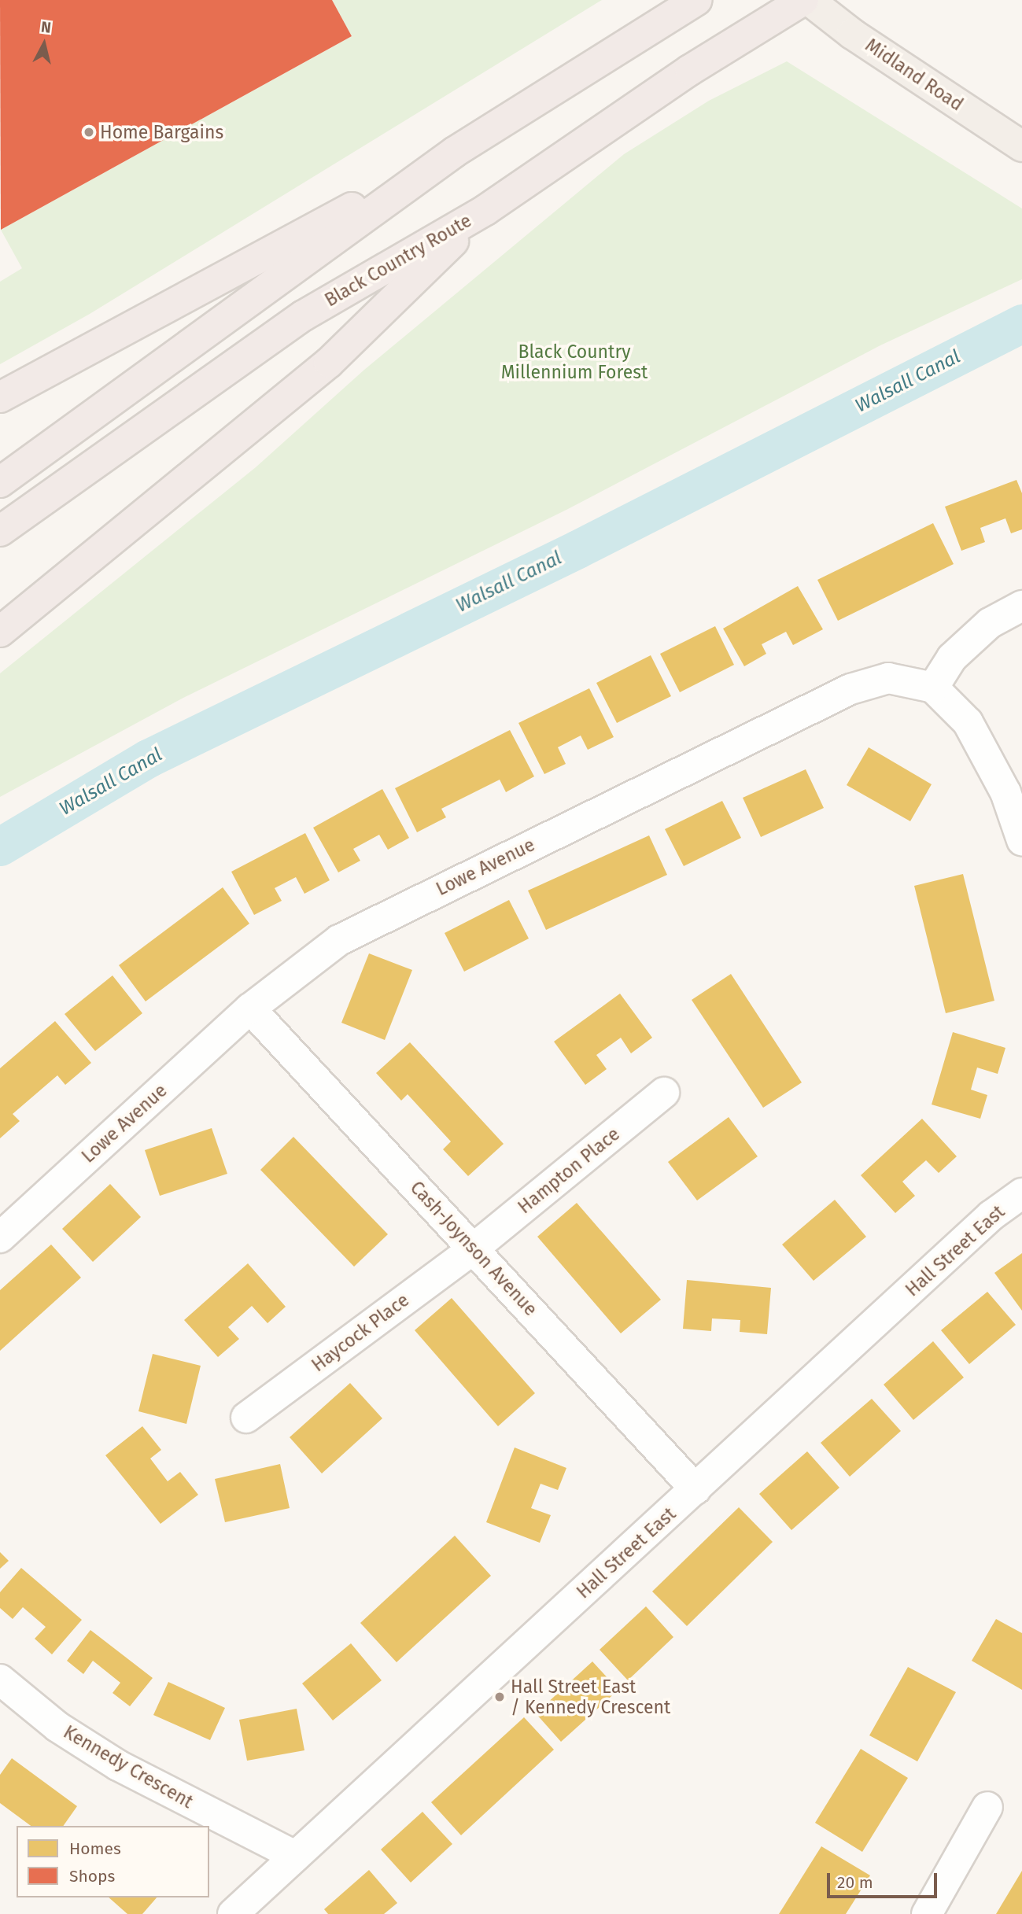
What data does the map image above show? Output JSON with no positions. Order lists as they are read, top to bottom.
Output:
{
  "streets": {
    "highway": ["Black Country Route"],
    "main road": ["Midland Road"],
    "street": [
      "Lowe Avenue",
      "Hampton Place",
      "Cash-Joynson Avenue",
      "Hall Street East",
      "Haycock Place",
      "Kennedy Crescent"
    ]
  },
  "crossings": [
    ["Lowe Avenue", "Cash-Joynson Avenue"],
    ["Hampton Place", "Cash-Joynson Avenue"],
    ["Hampton Place", "Haycock Place"],
    ["Cash-Joynson Avenue", "Hall Street East"],
    ["Cash-Joynson Avenue", "Haycock Place"],
    ["Hall Street East", "Kennedy Crescent"]
  ],
  "water": ["Walsall Canal"],
  "parks": ["Black Country Millennium Forest"],
  "places": ["Home Bargains", "Hall Street East / Kennedy Crescent"],
  "legend": ["Homes", "Shops"],
  "scale_bar": "20 m",
  "north": "top"
}
